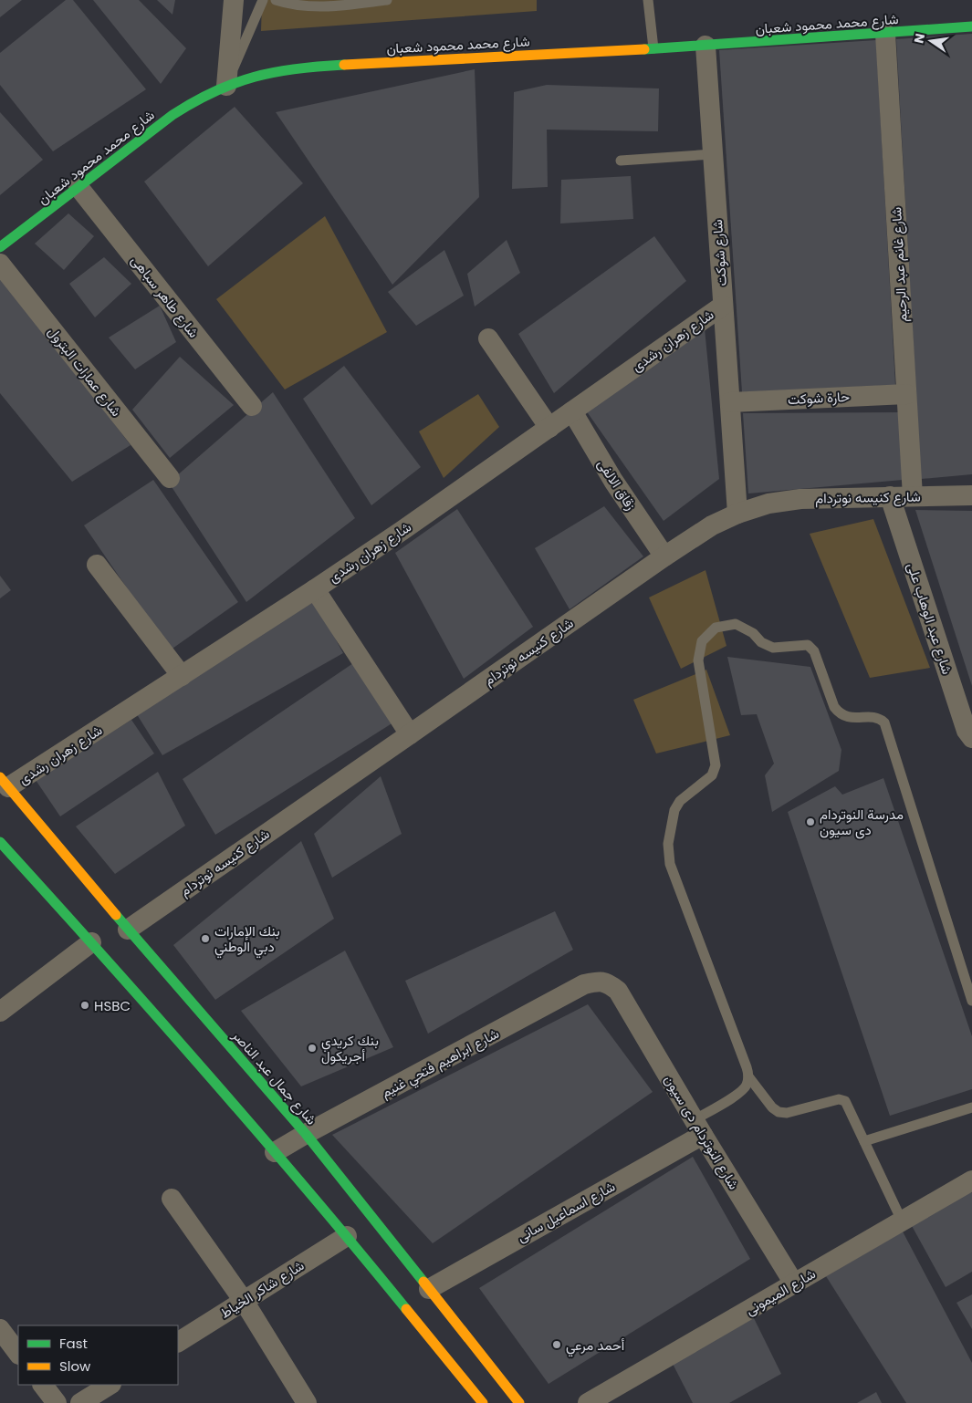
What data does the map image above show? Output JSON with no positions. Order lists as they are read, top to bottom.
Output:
{
  "streets": {
    "main road": ["شارع محمد محمود شعبان", "شارع جمال عبد الناصر"],
    "street": [
      "شارع شوكت",
      "شارع غانم عبد الرحيم",
      "شارع طاهر سباهى",
      "شارع زهران رشدى",
      "شارع عمارات البترول",
      "حارة شوكت",
      "زقاق الالفى",
      "شارع كنيسه نوتردام",
      "شارع عبد الوهاب على",
      "شارع ابراهيم فتحي غنيم",
      "شارع النوتردام دى سيون",
      "شارع اسماعيل سانى",
      "شارع شاكر الخياط",
      "شارع الميمونى"
    ]
  },
  "crossings": [
    ["شارع محمد محمود شعبان", "شارع شوكت"],
    ["شارع محمد محمود شعبان", "شارع غانم عبد الرحيم"],
    ["شارع محمد محمود شعبان", "شارع طاهر سباهى"],
    ["شارع شوكت", "شارع زهران رشدى"],
    ["شارع شوكت", "حارة شوكت"],
    ["شارع شوكت", "شارع كنيسه نوتردام"],
    ["شارع غانم عبد الرحيم", "حارة شوكت"],
    ["شارع غانم عبد الرحيم", "شارع كنيسه نوتردام"],
    ["شارع زهران رشدى", "زقاق الالفى"],
    ["شارع زهران رشدى", "شارع جمال عبد الناصر"],
    ["زقاق الالفى", "شارع كنيسه نوتردام"],
    ["شارع كنيسه نوتردام", "شارع عبد الوهاب على"],
    ["شارع كنيسه نوتردام", "شارع جمال عبد الناصر"],
    ["شارع ابراهيم فتحي غنيم", "شارع جمال عبد الناصر"],
    ["شارع ابراهيم فتحي غنيم", "شارع النوتردام دى سيون"],
    ["شارع جمال عبد الناصر", "شارع اسماعيل سانى"],
    ["شارع النوتردام دى سيون", "شارع اسماعيل سانى"],
    ["شارع النوتردام دى سيون", "شارع الميمونى"]
  ],
  "places": [
    "مدرسة النوتردام دى سيون",
    "بنك الإمارات دبي الوطني",
    "HSBC",
    "بنك كريدي أجريكول",
    "أحمد مرعي"
  ],
  "legend": ["Fast", "Slow"],
  "north": "left"
}
